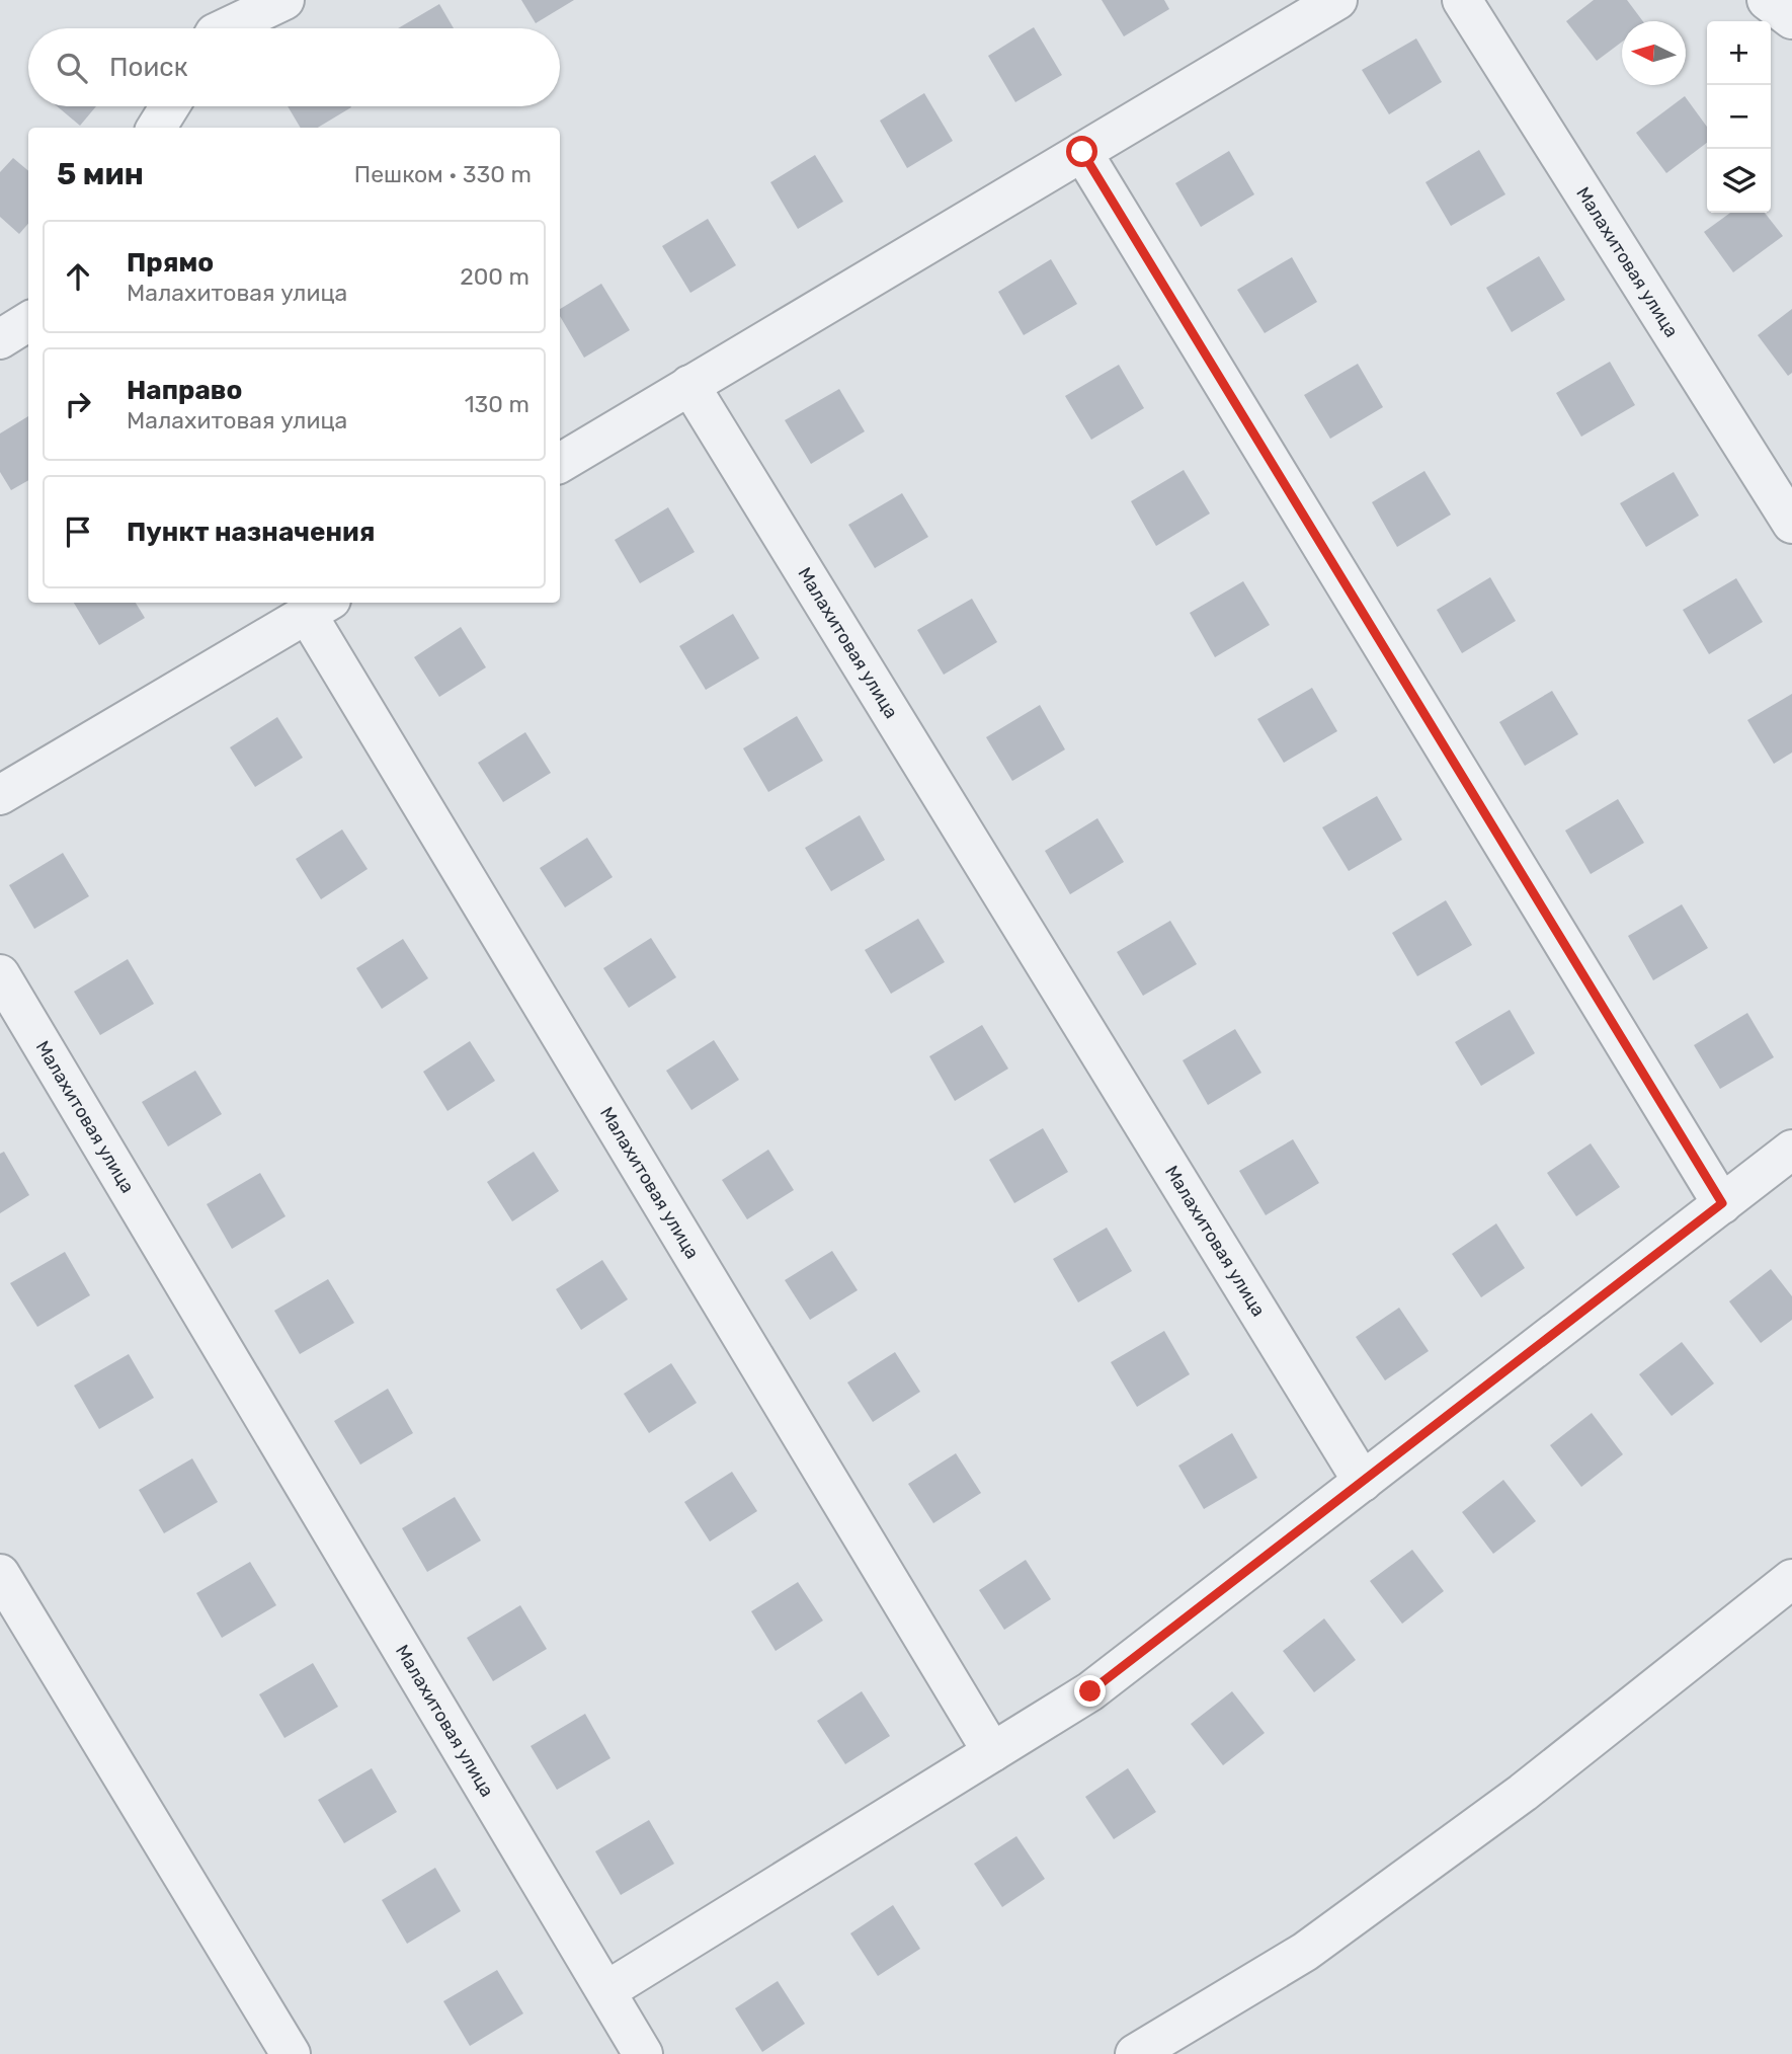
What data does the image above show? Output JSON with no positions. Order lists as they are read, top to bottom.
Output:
{
  "streets": {
    "street": ["Малахитовая улица"]
  },
  "north": "left",
  "page": {
    "map_buttons": ["+", "−"],
    "search": "Поиск",
    "heading": ["5 мин", "Пешком · 330 m"],
    "list": [
      ["Прямо", "Малахитовая улица", "200 m"],
      ["Направо", "Малахитовая улица", "130 m"],
      "Пункт назначения"
    ]
  }
}
